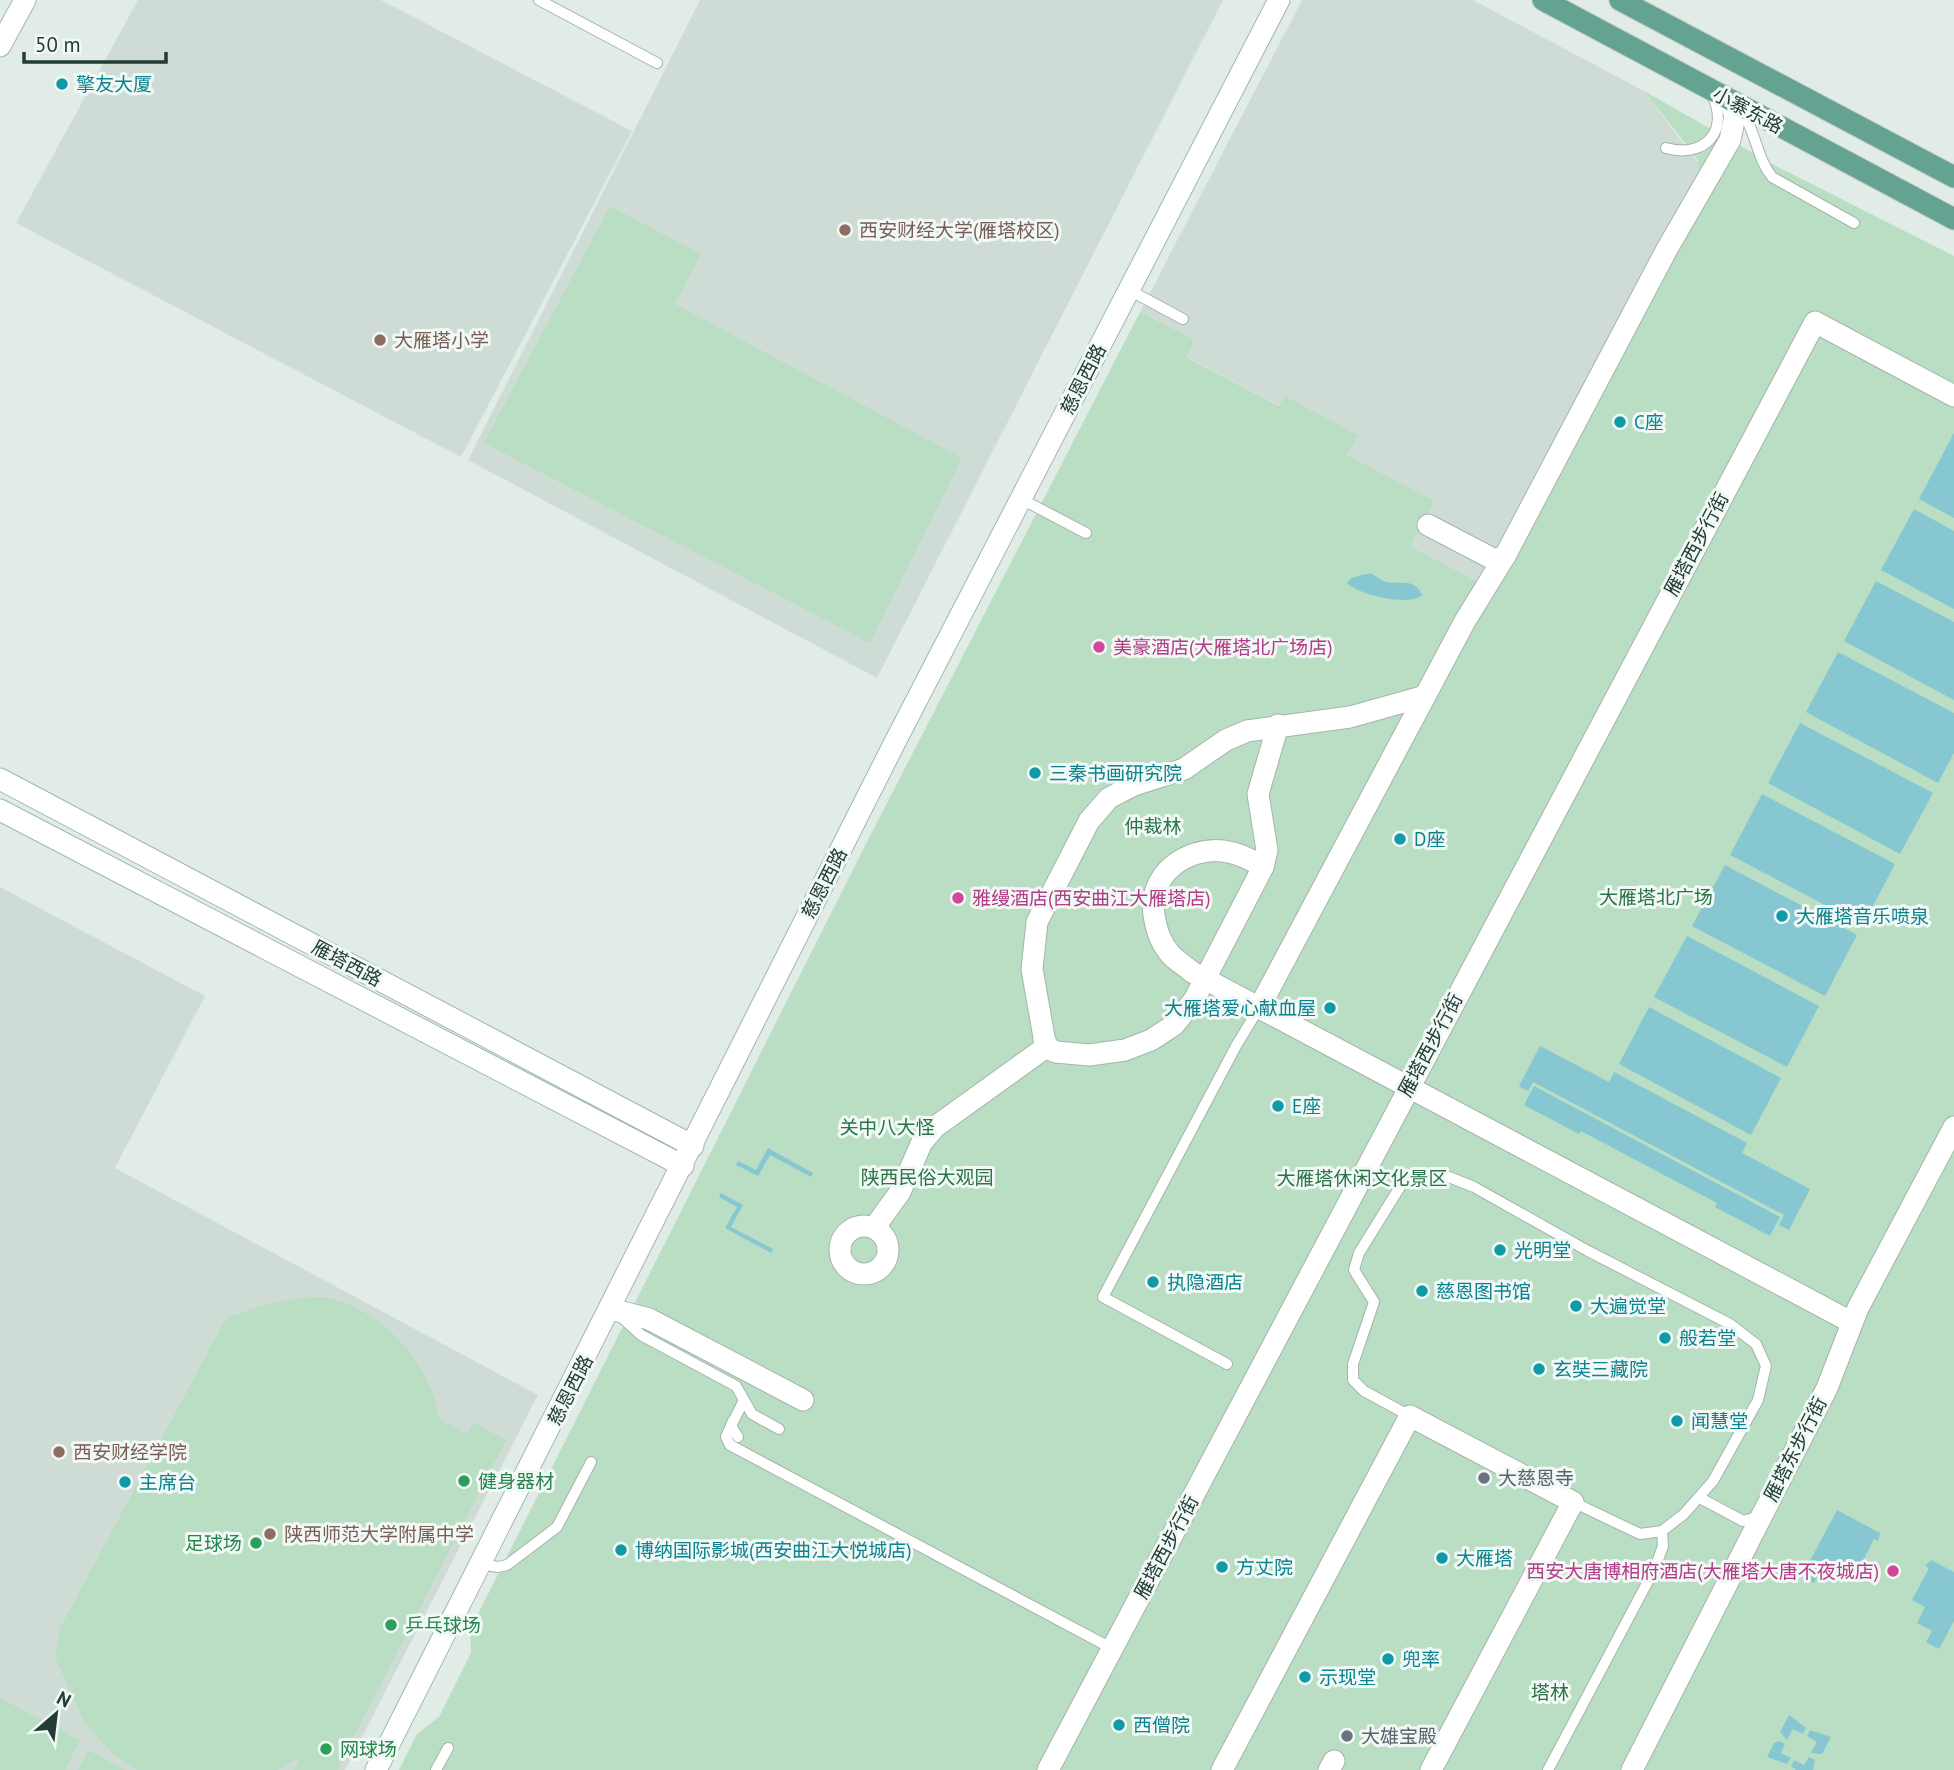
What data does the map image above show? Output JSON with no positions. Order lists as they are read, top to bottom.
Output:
{
  "streets": {
    "main road": ["小寨东路"],
    "street": [
      "慈恩西路",
      "雁塔西步行街",
      "雁塔西路",
      "雁塔东步行街"
    ]
  },
  "crossings": [
    ["慈恩西路", "雁塔西路"]
  ],
  "parks": [
    "仲裁林",
    "大雁塔北广场",
    "关中八大怪",
    "陕西民俗大观园",
    "大雁塔休闲文化景区",
    "塔林"
  ],
  "places": [
    "擎友大厦",
    "西安财经大学(雁塔校区)",
    "大雁塔小学",
    "C座",
    "美豪酒店(大雁塔北广场店)",
    "三秦书画研究院",
    "D座",
    "雅缦酒店(西安曲江大雁塔店)",
    "大雁塔音乐喷泉",
    "大雁塔爱心献血屋",
    "E座",
    "光明堂",
    "执隐酒店",
    "慈恩图书馆",
    "大遍觉堂",
    "般若堂",
    "玄奘三藏院",
    "闻慧堂",
    "西安财经学院",
    "大慈恩寺",
    "健身器材",
    "主席台",
    "陕西师范大学附属中学",
    "足球场",
    "博纳国际影城(西安曲江大悦城店)",
    "大雁塔",
    "方丈院",
    "西安大唐博相府酒店(大雁塔大唐不夜城店)",
    "乒乓球场",
    "兜率",
    "示现堂",
    "西僧院",
    "大雄宝殿",
    "网球场"
  ],
  "scale_bar": "50 m",
  "north": "top right"
}
